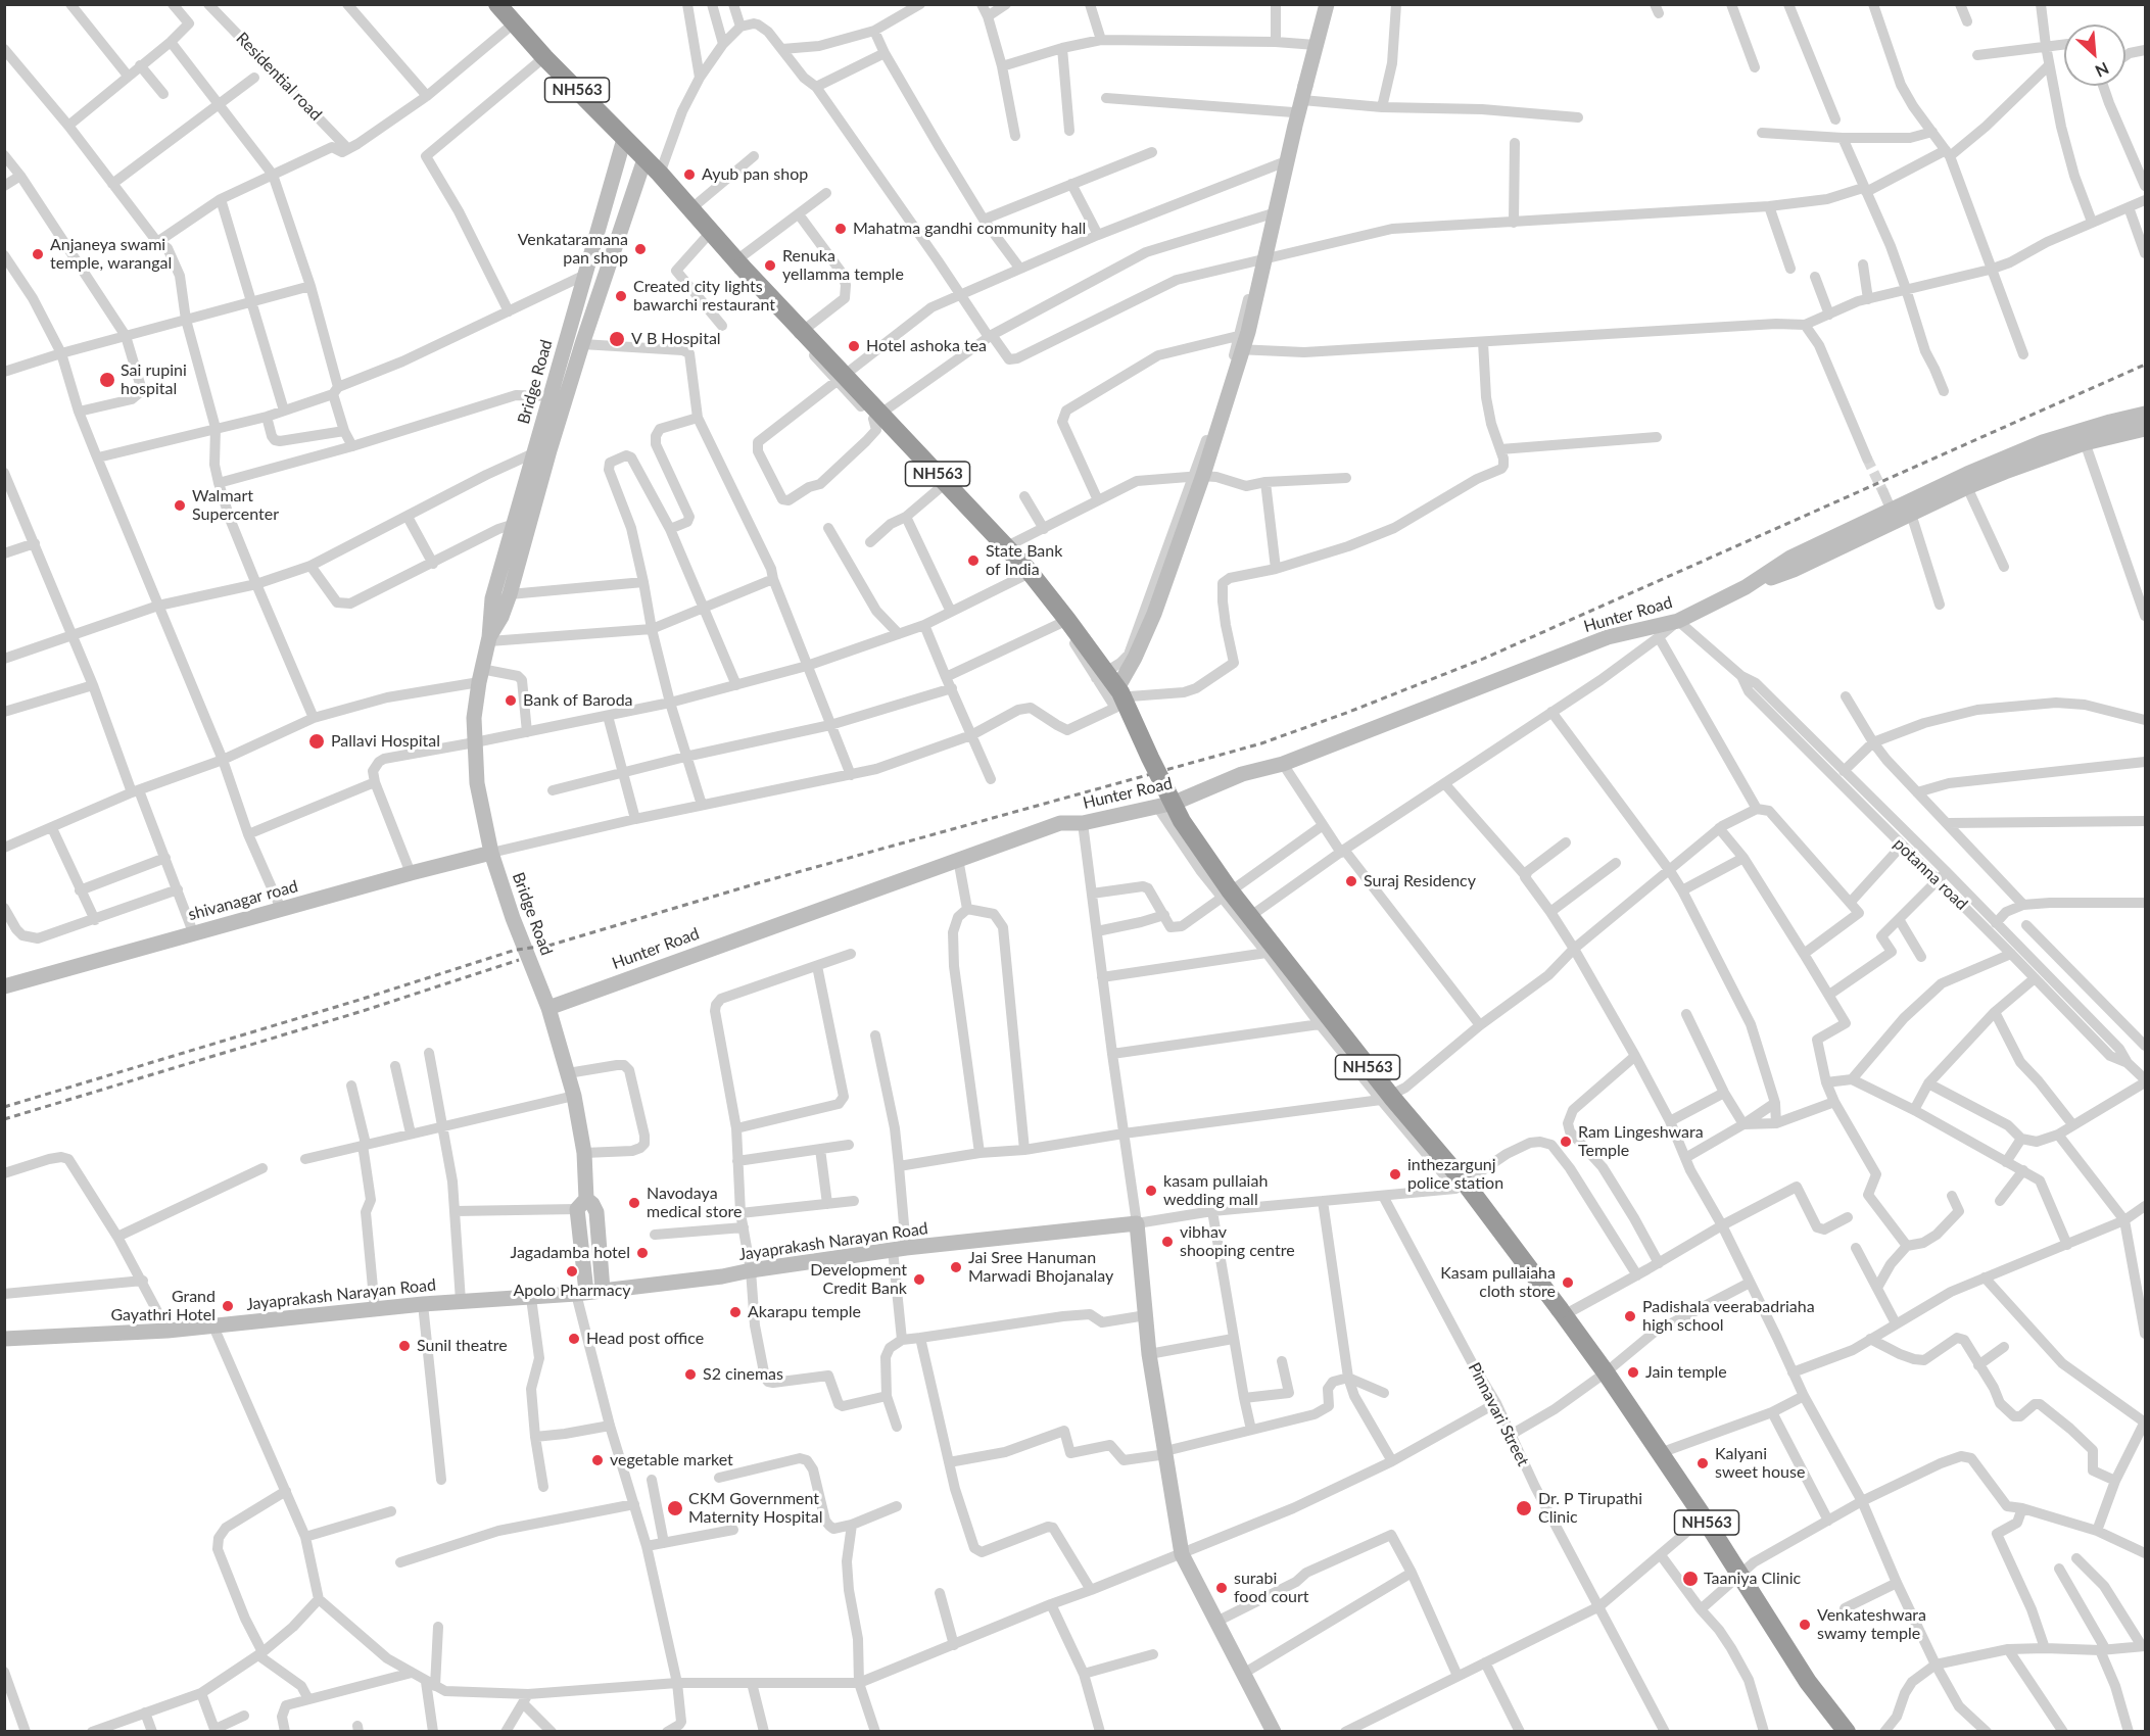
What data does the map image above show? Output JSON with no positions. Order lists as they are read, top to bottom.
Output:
{
  "streets": {
    "highway": ["NH563"],
    "street": [
      "Residential road",
      "Bridge Road",
      "Hunter Road",
      "potanna road",
      "shivanagar road",
      "Jayaprakash Narayan Road",
      "Pinnavari Street"
    ]
  },
  "crossings": [
    ["NH563", "Bridge Road"],
    ["Bridge Road", "Hunter Road"],
    ["Bridge Road", "shivanagar road"],
    ["Bridge Road", "Jayaprakash Narayan Road"],
    ["Hunter Road", "potanna road"]
  ],
  "places": [
    "Ayub pan shop",
    "Mahatma gandhi community hall",
    "Venkataramana pan shop",
    "Anjaneya swami temple, warangal",
    "Renuka yellamma temple",
    "Created city lights bawarchi restaurant",
    "V B Hospital",
    "Hotel ashoka tea",
    "Sai rupini hospital",
    "Walmart Supercenter",
    "State Bank of India",
    "Bank of Baroda",
    "Pallavi Hospital",
    "Suraj Residency",
    "Ram Lingeshwara Temple",
    "inthezargunj police station",
    "kasam pullaiah wedding mall",
    "Navodaya medical store",
    "vibhav shooping centre",
    "Jagadamba hotel",
    "Jai Sree Hanuman Marwadi Bhojanalay",
    "Apolo Pharmacy",
    "Development Credit Bank",
    "Kasam pullaiaha cloth store",
    "Grand Gayathri Hotel",
    "Akarapu temple",
    "Padishala veerabadriaha high school",
    "Head post office",
    "Sunil theatre",
    "Jain temple",
    "S2 cinemas",
    "vegetable market",
    "Kalyani sweet house",
    "CKM Government Maternity Hospital",
    "Dr. P Tirupathi Clinic",
    "Taaniya Clinic",
    "surabi food court",
    "Venkateshwara swamy temple"
  ],
  "north": "bottom right"
}
